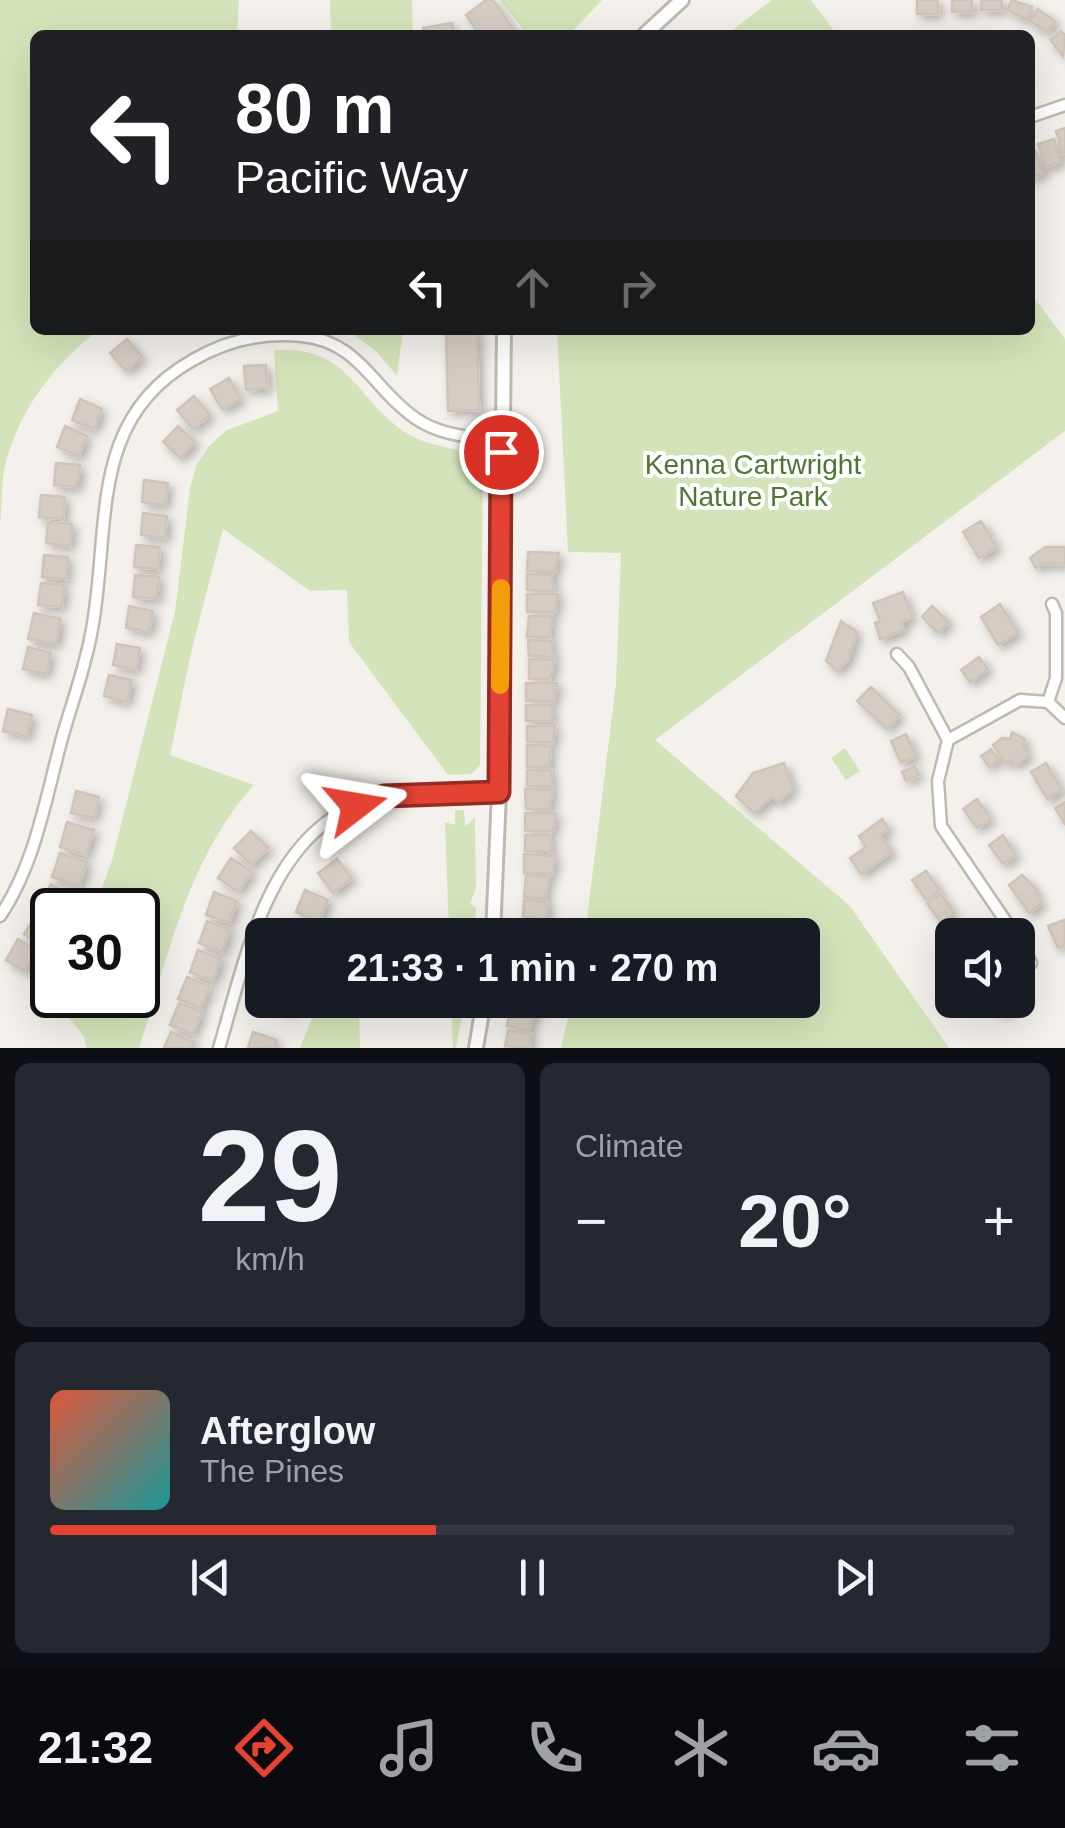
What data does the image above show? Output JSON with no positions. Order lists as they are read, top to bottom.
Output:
{
  "parks": ["Kenna Cartwright Nature Park"],
  "page": {
    "turn": ["80 m", "Pacific Way"],
    "limit": "30",
    "trip": "21:33 · 1 min · 270 m",
    "tile": [
      ["29", "km/h"],
      "Climate"
    ],
    "heat": ["−", "20°", "+"],
    "song": ["Afterglow", "The Pines"],
    "tabs": "21:32"
  }
}
